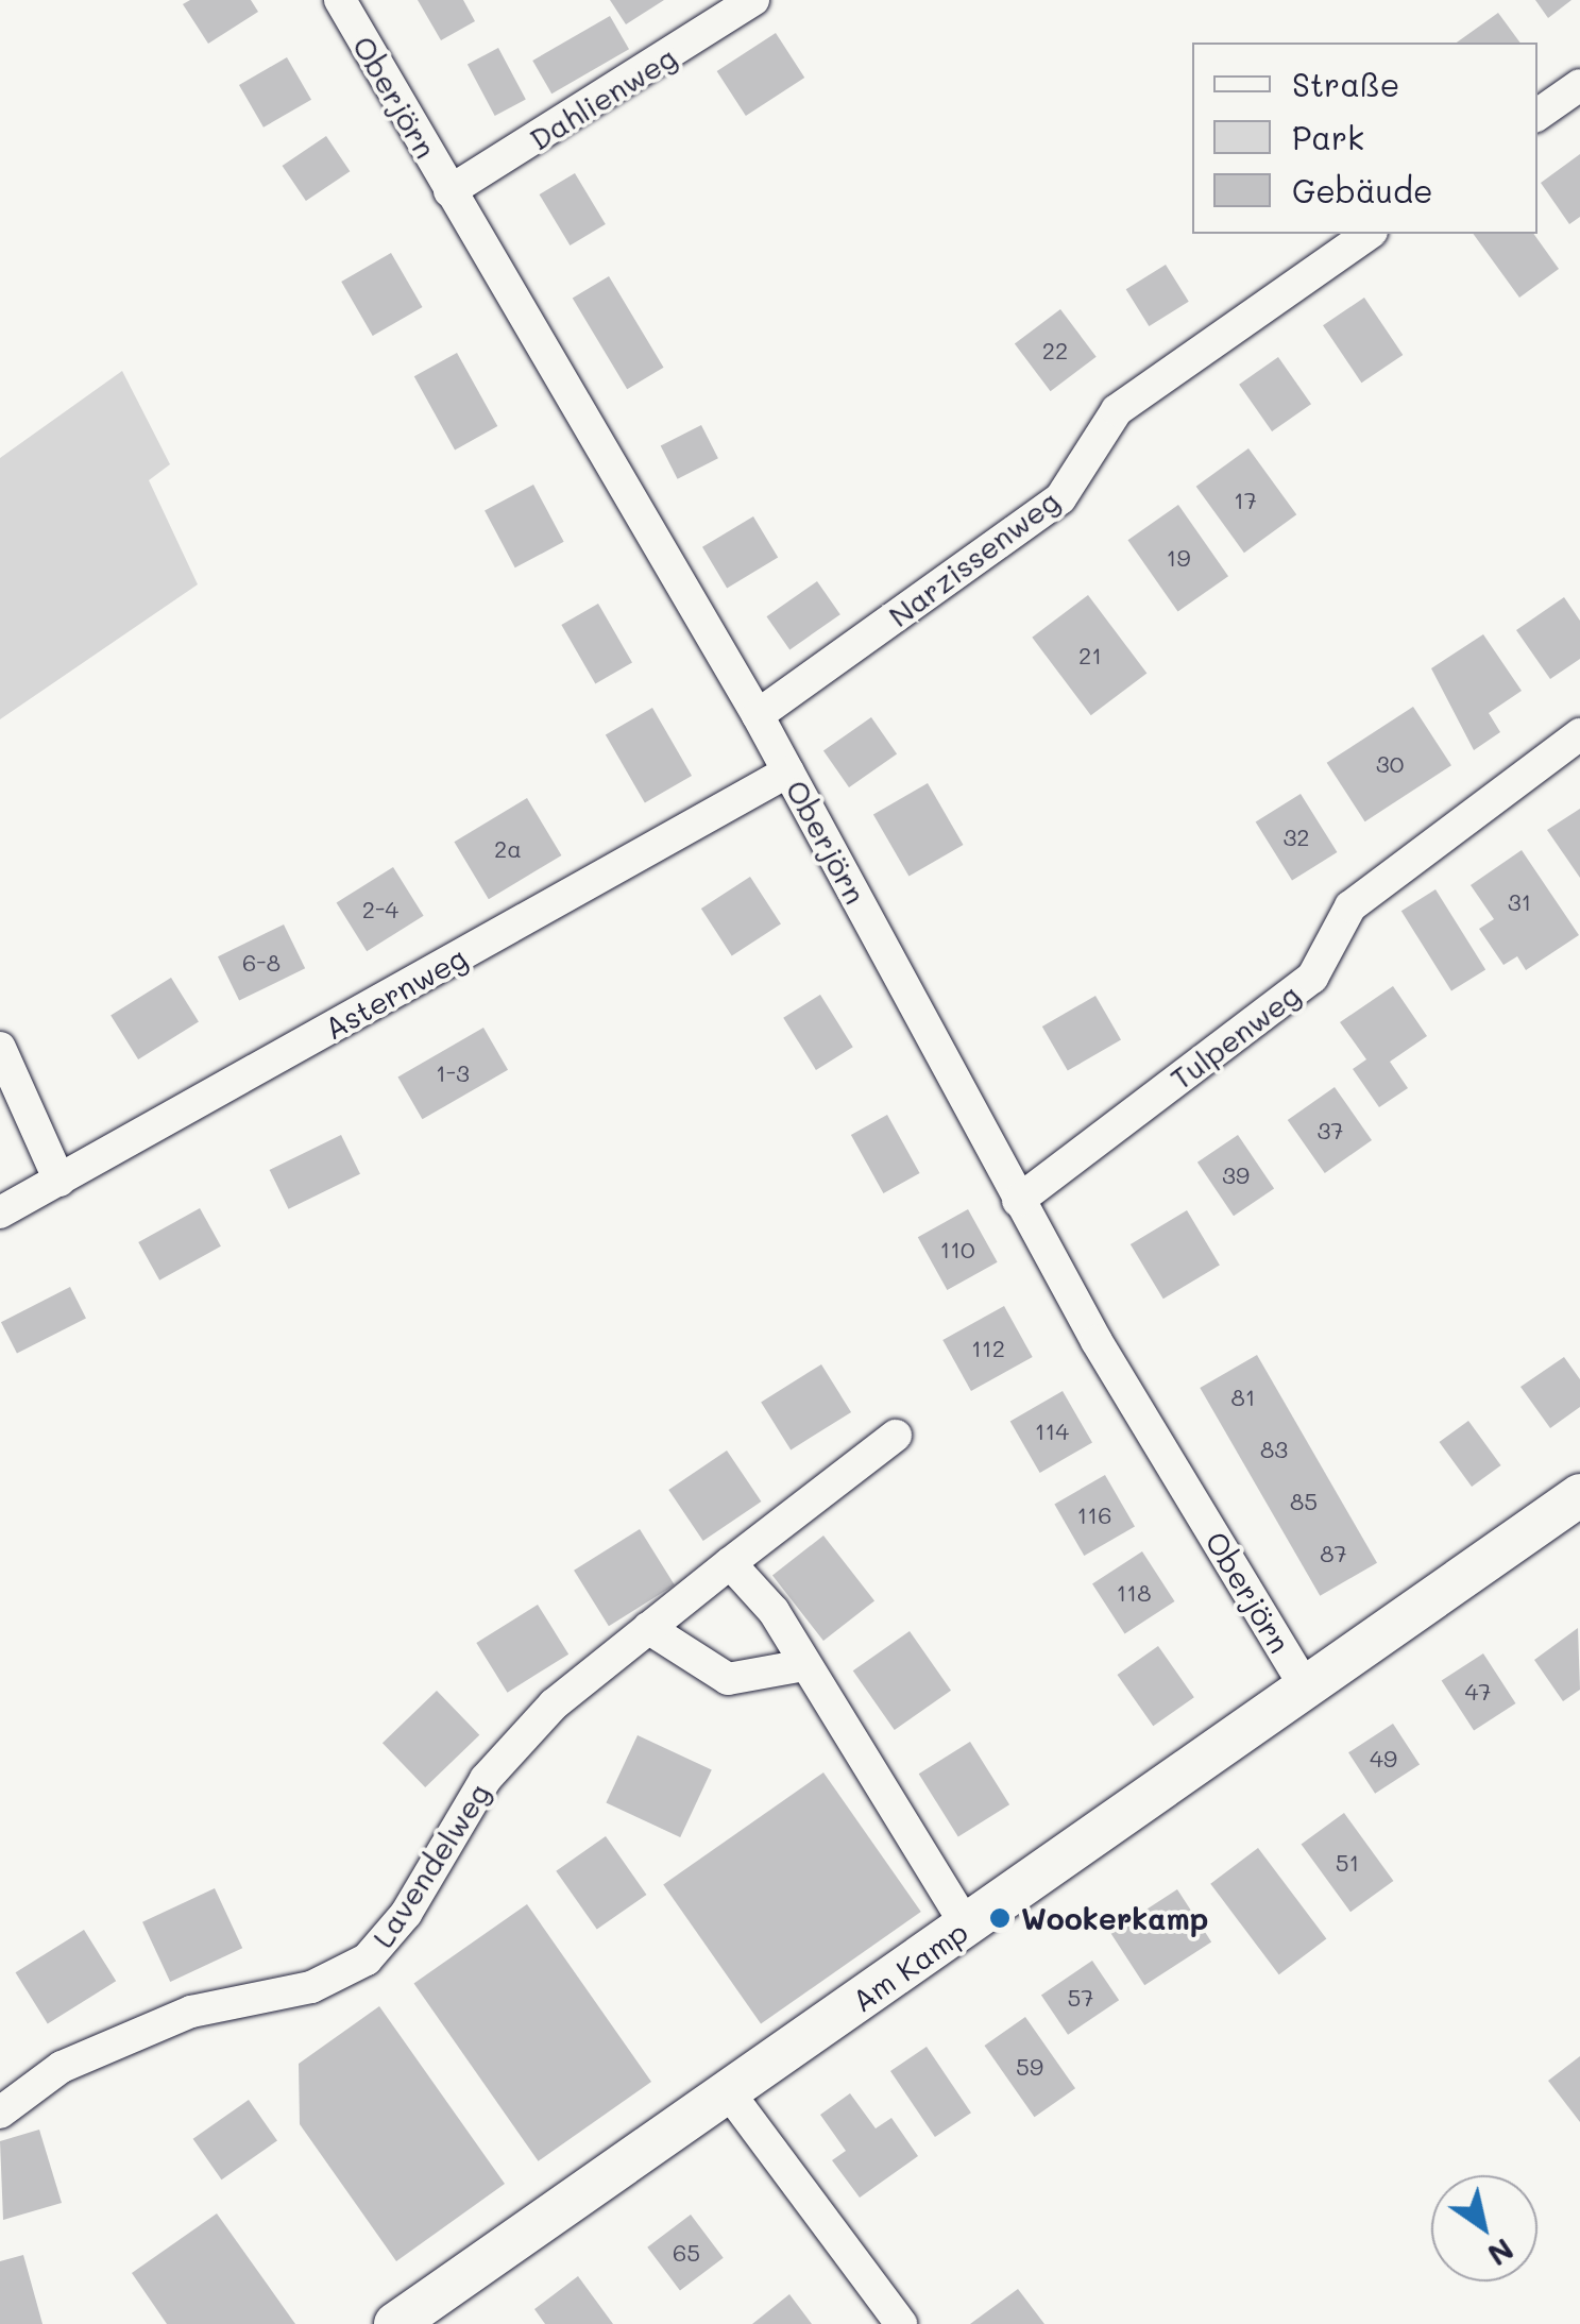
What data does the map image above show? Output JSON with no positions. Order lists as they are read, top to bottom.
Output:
{
  "streets": {
    "street": [
      "Oberjörn",
      "Dahlienweg",
      "Narzissenweg",
      "Asternweg",
      "Tulpenweg",
      "Lavendelweg",
      "Am Kamp"
    ]
  },
  "crossings": [
    ["Oberjörn", "Dahlienweg"],
    ["Oberjörn", "Narzissenweg"],
    ["Oberjörn", "Asternweg"],
    ["Oberjörn", "Tulpenweg"],
    ["Oberjörn", "Am Kamp"]
  ],
  "places": ["Wookerkamp"],
  "house_numbers": [
    "22",
    "17",
    "19",
    "21",
    "30",
    "32",
    "2a",
    "31",
    "2-4",
    "6-8",
    "1-3",
    "37",
    "39",
    "110",
    "112",
    "81",
    "114",
    "83",
    "85",
    "116",
    "87",
    "118",
    "47",
    "49",
    "51",
    "57",
    "59",
    "65"
  ],
  "legend": ["Straße", "Park", "Gebäude"],
  "north": "bottom right"
}
